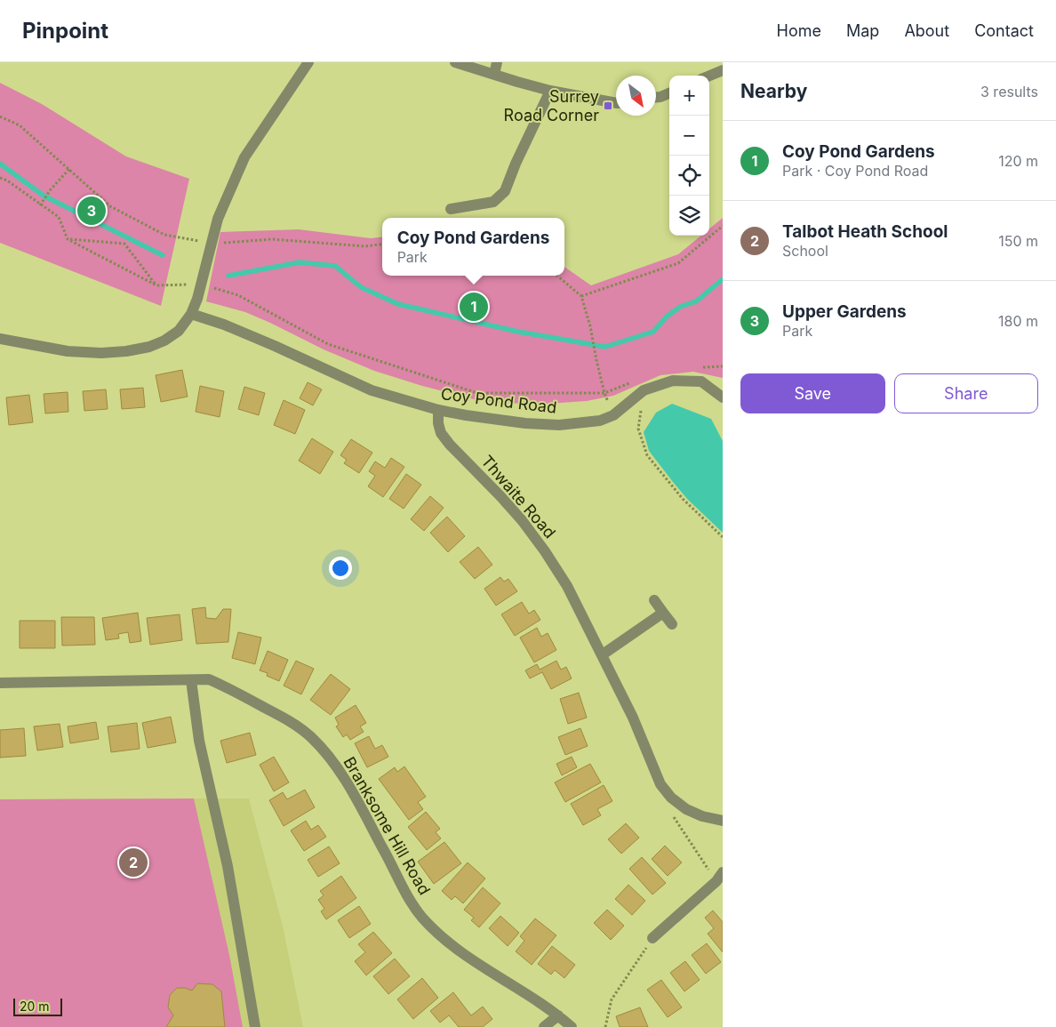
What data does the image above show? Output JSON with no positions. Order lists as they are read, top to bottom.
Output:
{
  "streets": {
    "street": ["Coy Pond Road", "Thwaite Road", "Branksome Hill Road"]
  },
  "crossings": [
    ["Coy Pond Road", "Thwaite Road"]
  ],
  "places": {
    "transit": ["Surrey Road Corner"]
  },
  "scale_bar": "20 m",
  "north": "bottom right",
  "page": {
    "header": "Pinpoint",
    "nav": [
      "Home",
      "Map",
      "About",
      "Contact"
    ],
    "heading": ["Nearby", "3 results"],
    "map_buttons": ["+", "−"],
    "list": [
      {
        "mark": "1",
        "name": "Coy Pond Gardens",
        "note": "Park · Coy Pond Road",
        "value": "120 m"
      },
      {
        "mark": "2",
        "name": "Talbot Heath School",
        "note": "School",
        "value": "150 m"
      },
      {
        "mark": "3",
        "name": "Upper Gardens",
        "note": "Park",
        "value": "180 m"
      }
    ],
    "pins": ["3", "1", "2"],
    "popup": ["Coy Pond Gardens", "Park"],
    "buttons": ["Save", "Share"],
    "scale": "20 m"
  }
}
